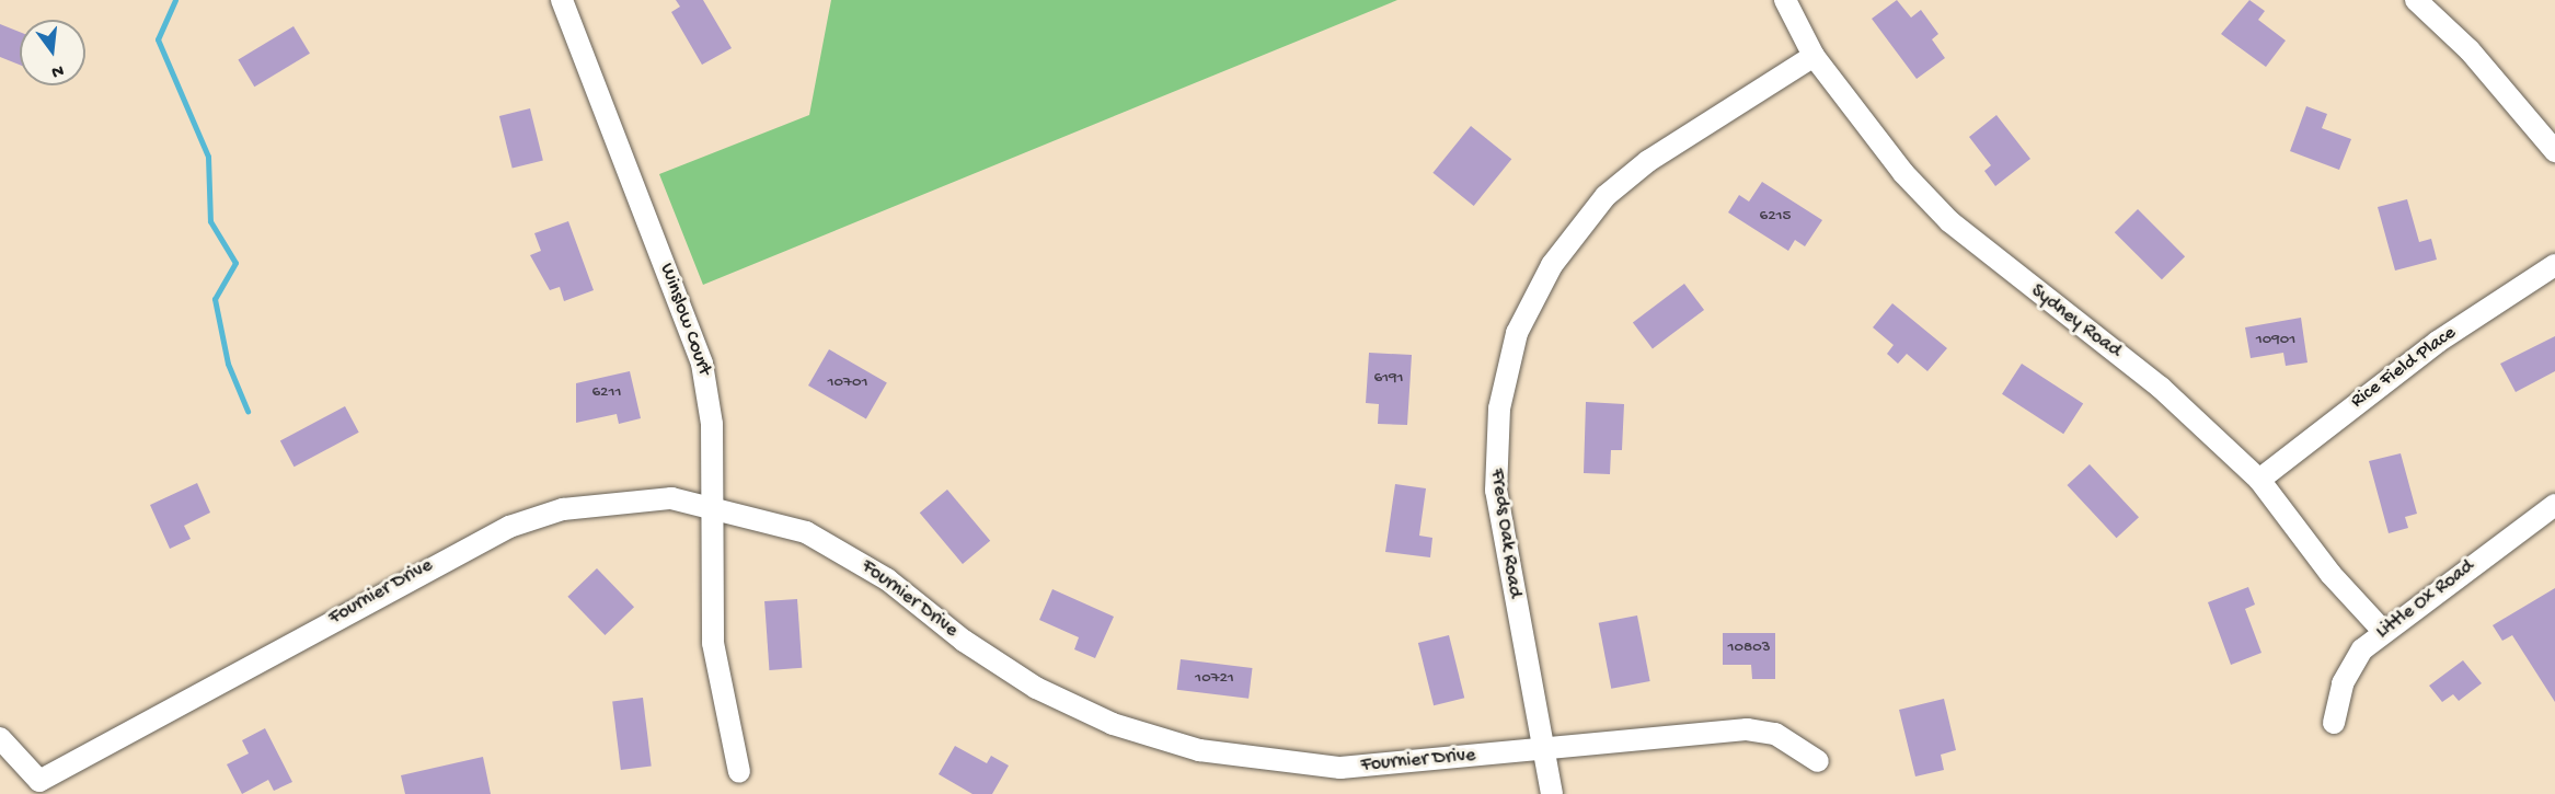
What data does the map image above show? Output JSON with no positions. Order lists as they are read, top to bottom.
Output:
{
  "streets": {
    "street": [
      "Winslow Court",
      "Sydney Road",
      "Rice Field Place",
      "Freds Oak Road",
      "Fournier Drive",
      "Little Ox Road"
    ]
  },
  "crossings": [
    ["Winslow Court", "Fournier Drive"],
    ["Sydney Road", "Rice Field Place"],
    ["Sydney Road", "Freds Oak Road"],
    ["Sydney Road", "Little Ox Road"],
    ["Freds Oak Road", "Fournier Drive"]
  ],
  "house_numbers": [
    "6215",
    "10901",
    "6191",
    "10701",
    "6211",
    "10803",
    "10721"
  ],
  "north": "bottom"
}
